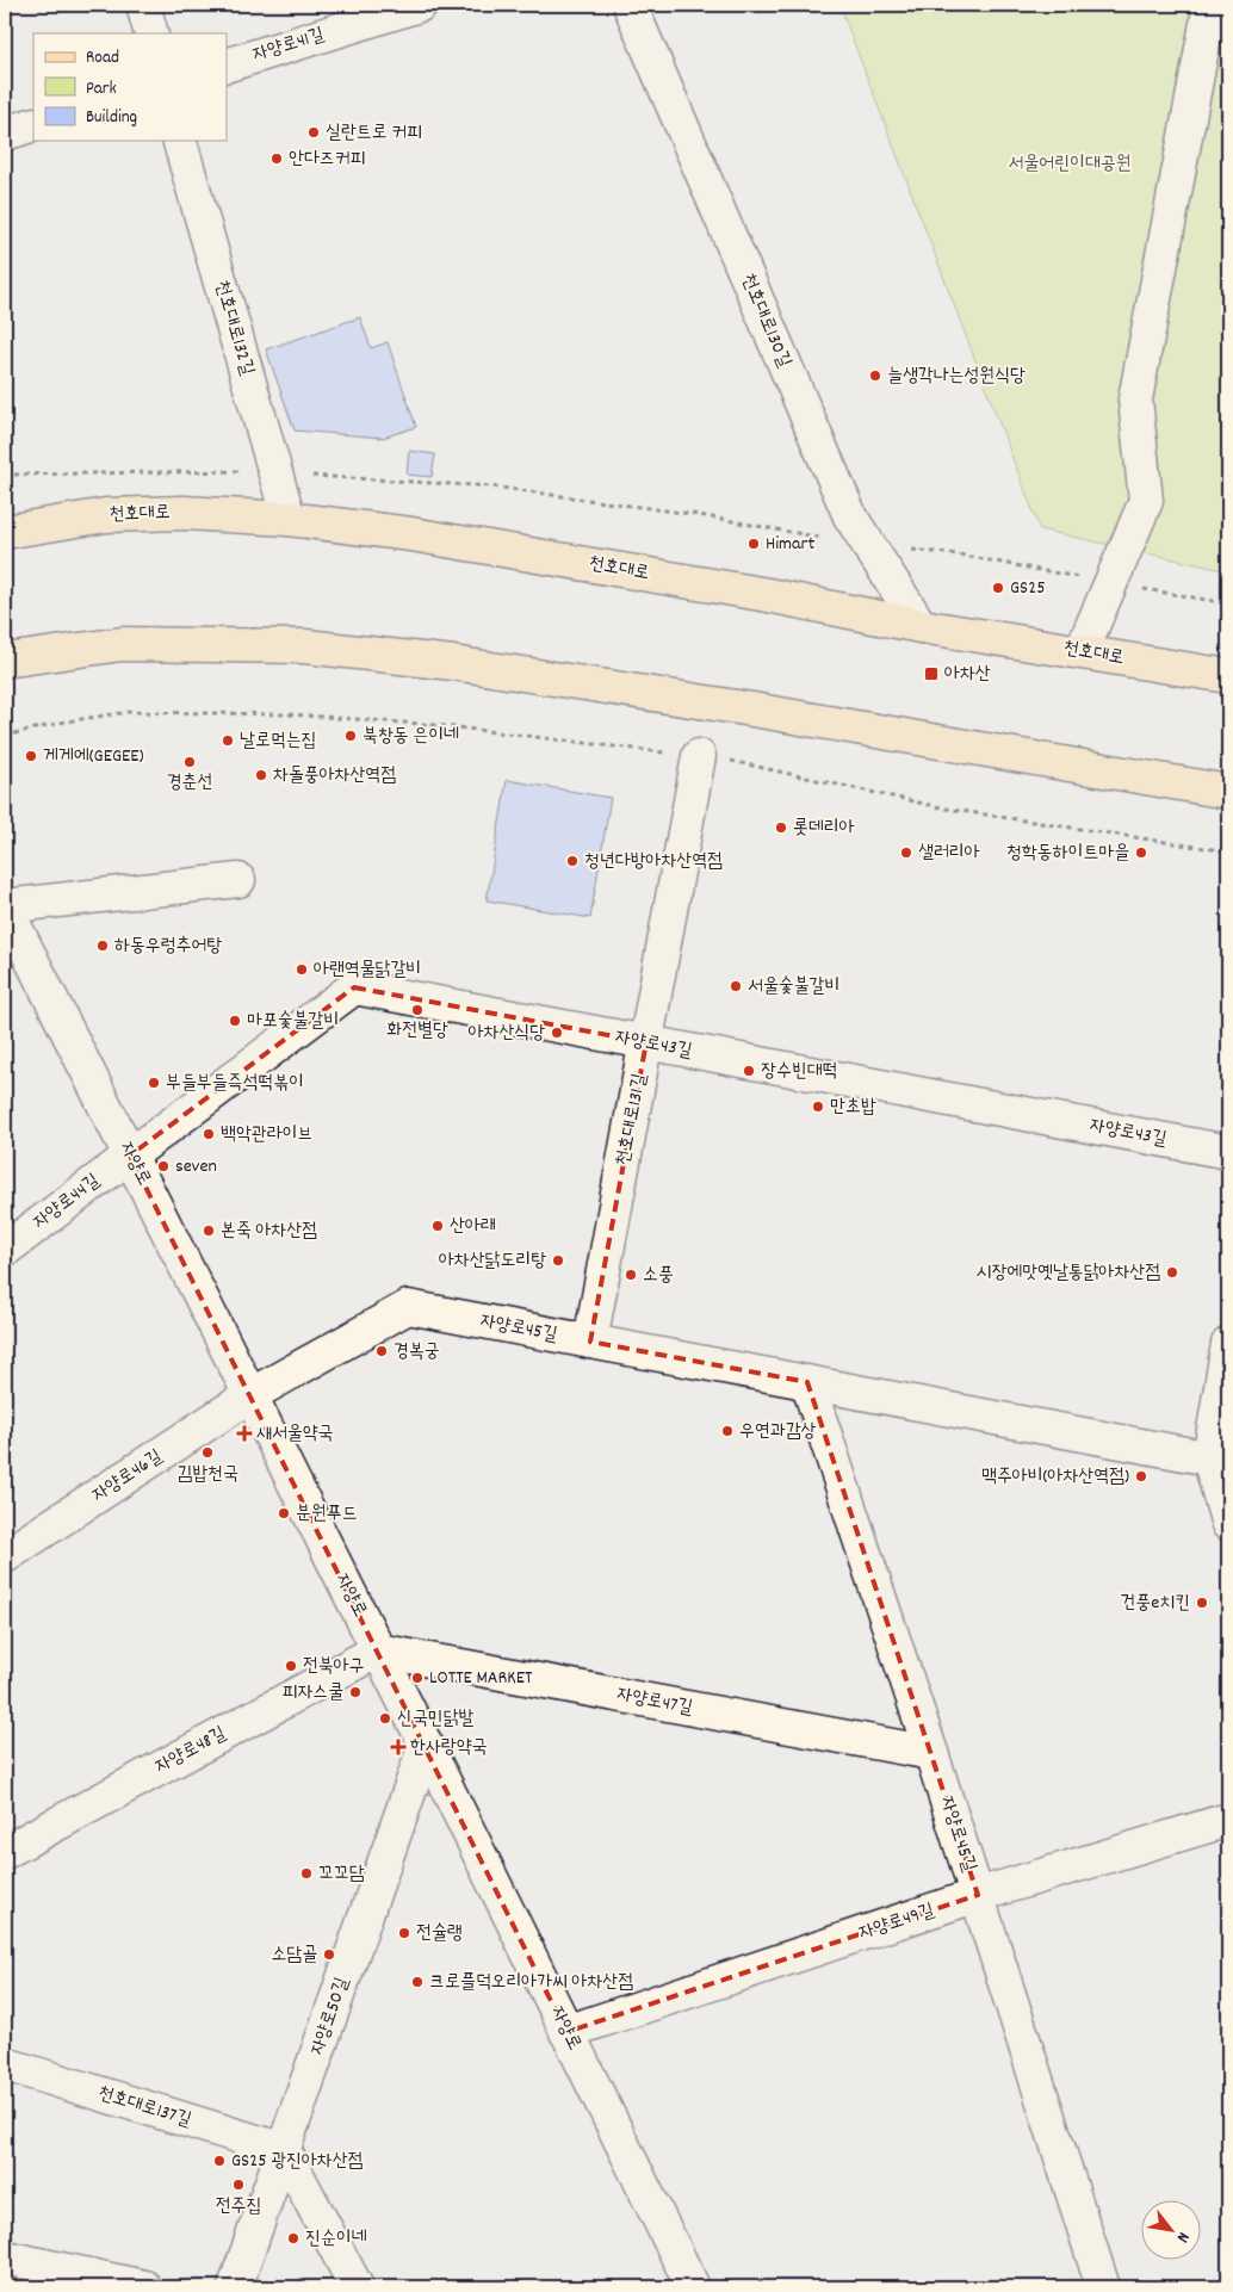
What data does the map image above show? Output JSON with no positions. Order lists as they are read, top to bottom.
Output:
{
  "streets": {
    "main road": ["천호대로"],
    "street": [
      "자양로41길",
      "천호대로130길",
      "천호대로132길",
      "자양로43길",
      "천호대로131길",
      "자양로",
      "자양로44길",
      "자양로45길",
      "자양로46길",
      "자양로47길",
      "자양로48길",
      "자양로49길",
      "자양로50길",
      "천호대로137길"
    ]
  },
  "crossings": [
    ["천호대로130길", "천호대로"],
    ["천호대로132길", "천호대로"],
    ["자양로43길", "천호대로131길"],
    ["자양로43길", "자양로"],
    ["자양로43길", "자양로44길"],
    ["천호대로131길", "자양로45길"],
    ["자양로", "자양로44길"],
    ["자양로", "자양로45길"],
    ["자양로", "자양로46길"],
    ["자양로", "자양로47길"],
    ["자양로", "자양로48길"],
    ["자양로", "자양로49길"],
    ["자양로", "자양로50길"],
    ["자양로45길", "자양로46길"],
    ["자양로45길", "자양로47길"],
    ["자양로45길", "자양로49길"],
    ["자양로47길", "자양로48길"],
    ["자양로50길", "천호대로137길"]
  ],
  "parks": ["서울어린이대공원"],
  "places": {
    "other": [
      "실란트로 커피",
      "안다즈커피",
      "늘생각나는성원식당",
      "Himart",
      "GS25",
      "북창동 은이네",
      "날로먹는집",
      "게게에(GEGEE)",
      "경춘선",
      "차돌풍아차산역점",
      "롯데리아",
      "샐러리아",
      "청학동하이트마을",
      "청년다방아차산역점",
      "하동우렁추어탕",
      "아랜역물닭갈비",
      "서울숯불갈비",
      "화전별당",
      "마포숯불갈비",
      "아차산식당",
      "장수빈대떡",
      "부들부들즉석떡볶이",
      "만초밥",
      "백악관라이브",
      "seven",
      "산아래",
      "본죽 아차산점",
      "아차산닭도리탕",
      "시장에맛옛날통닭아차산점",
      "소풍",
      "경복궁",
      "우연과감상",
      "김밥천국",
      "맥주아비(아차산역점)",
      "분원푸드",
      "건풍e치킨",
      "전북아구",
      "LOTTE MARKET",
      "피자스쿨",
      "신국민닭발",
      "꼬꼬담",
      "전슐랭",
      "소담골",
      "크로플덕오리아가씨 아차산점",
      "GS25 광진아차산점",
      "전주집",
      "진순이네"
    ],
    "transit": ["아차산"],
    "health": ["새서울약국", "한사랑약국"]
  },
  "legend": ["Road", "Park", "Building"],
  "north": "bottom right"
}
